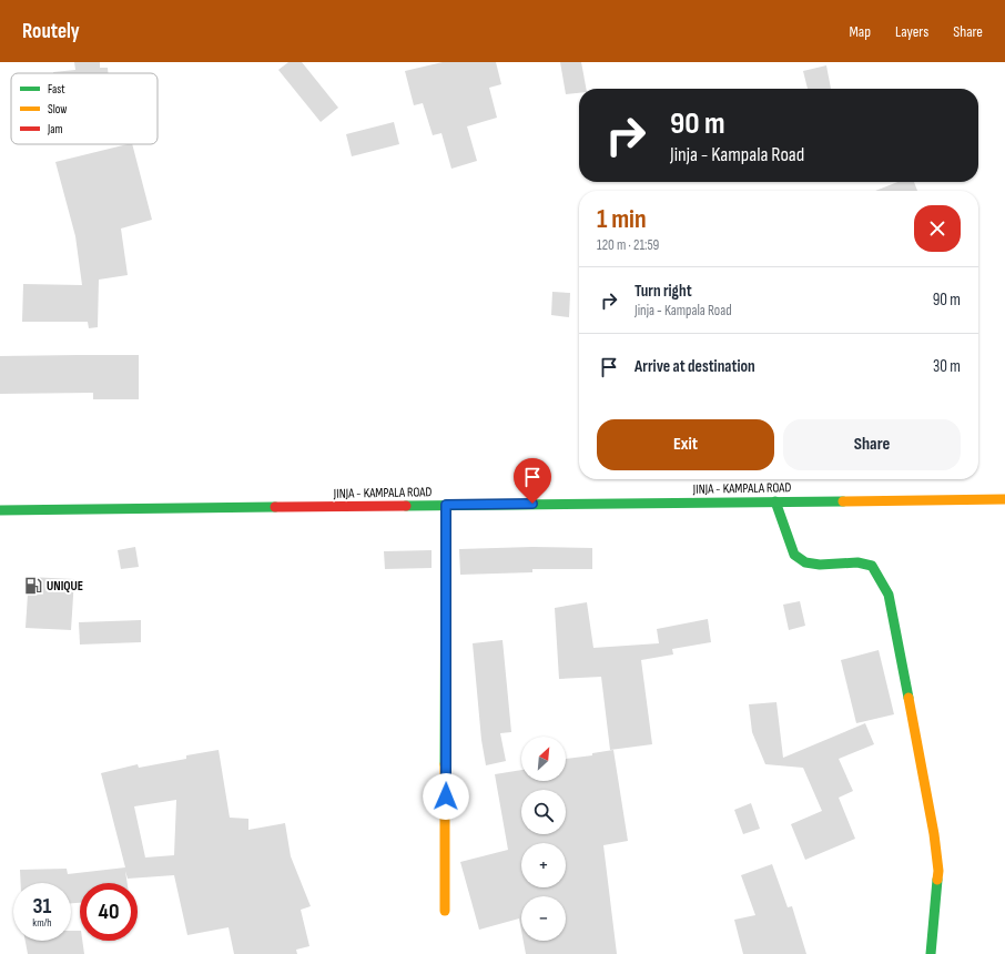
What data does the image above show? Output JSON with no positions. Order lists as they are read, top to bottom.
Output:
{
  "streets": {
    "main road": ["JINJA - KAMPALA ROAD"]
  },
  "places": {
    "fuel station": ["UNIQUE"]
  },
  "legend": ["Fast", "Slow", "Jam"],
  "north": "top right",
  "page": {
    "header": "Routely",
    "nav": ["Map", "Layers", "Share"],
    "turn": ["90 m", "Jinja - Kampala Road"],
    "heading": ["1 min", "120 m · 21:59"],
    "list": [
      {
        "name": "Turn right",
        "note": "Jinja - Kampala Road",
        "value": "90 m"
      },
      {
        "name": "Arrive at destination",
        "value": "30 m"
      }
    ],
    "buttons": ["Exit", "Share"],
    "map_buttons": ["+", "−"],
    "speed": "31 km/h",
    "limit": "40"
  }
}
